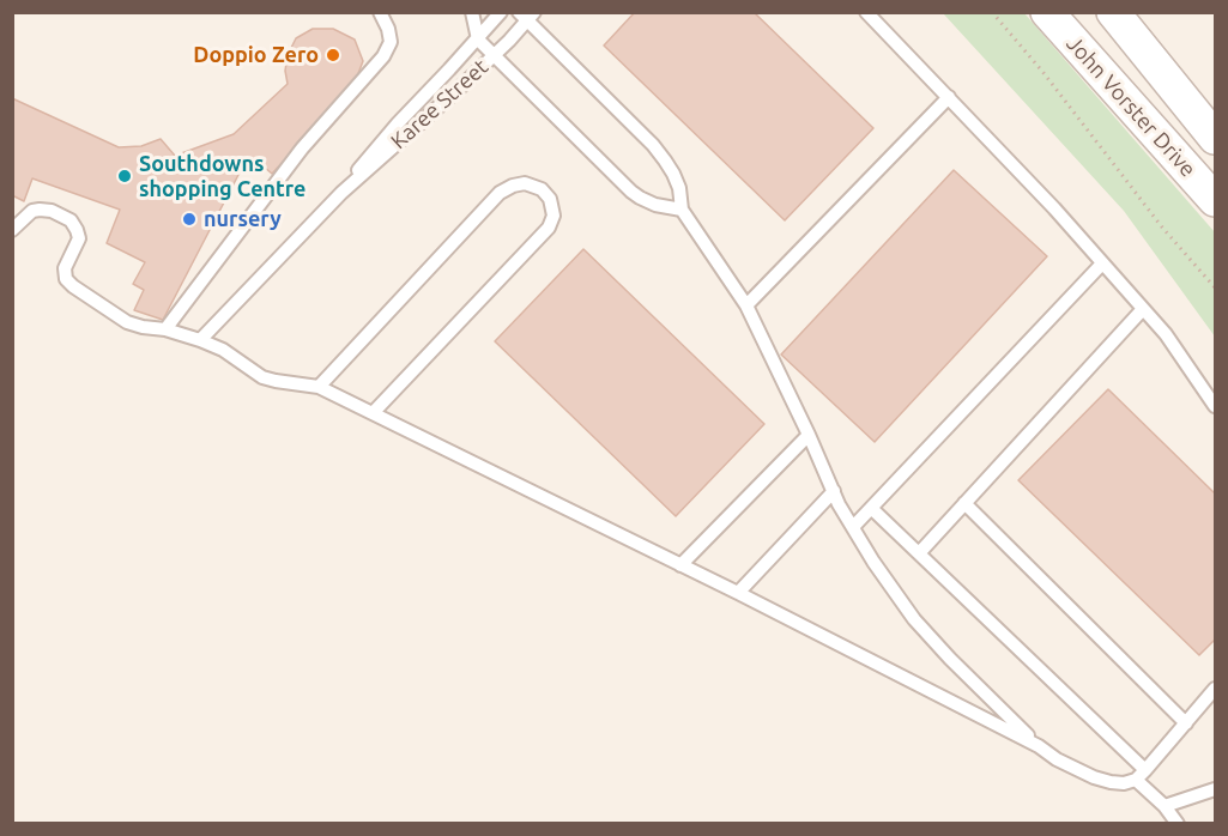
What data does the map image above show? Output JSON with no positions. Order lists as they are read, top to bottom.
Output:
{
  "streets": {
    "street": ["John Vorster Drive"],
    "lane": ["Karee Street"]
  },
  "places": ["Doppio Zero", "Southdowns shopping Centre", "nursery"]
}
